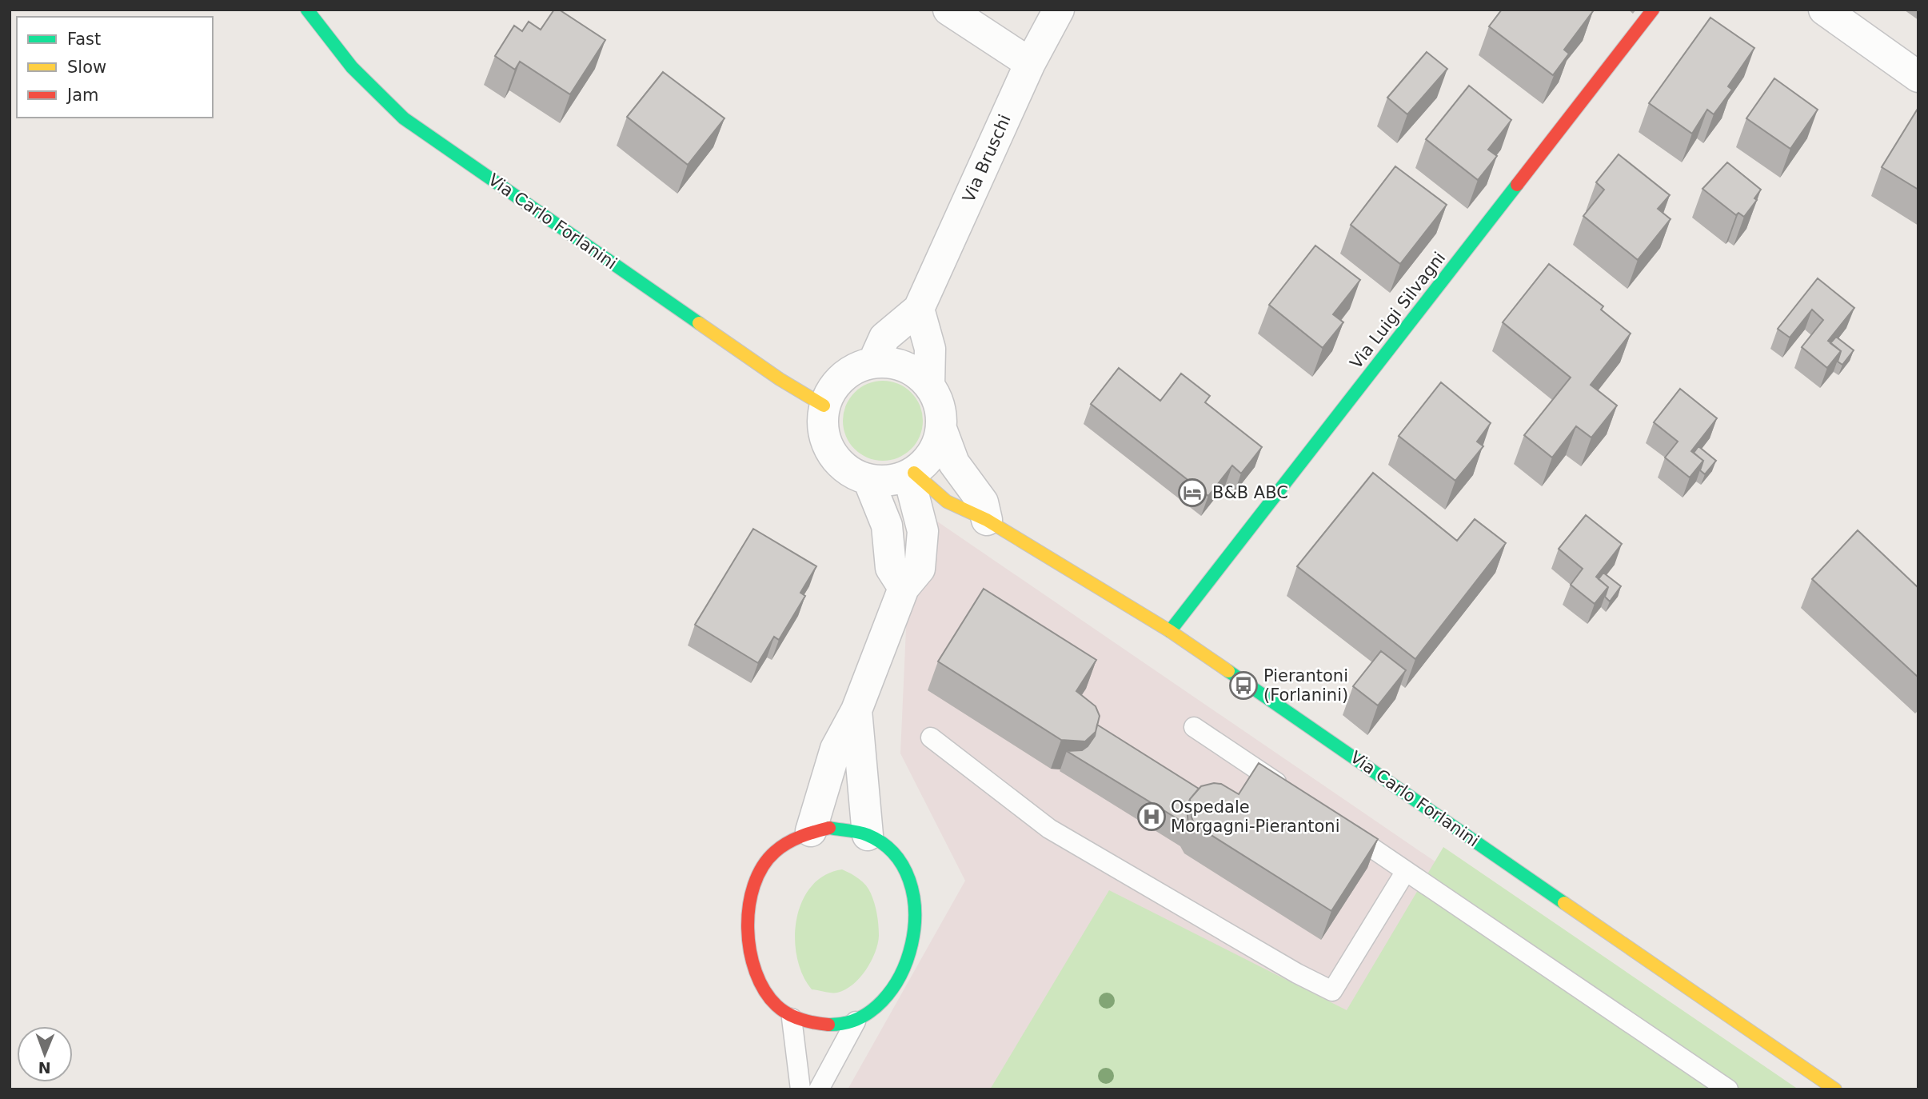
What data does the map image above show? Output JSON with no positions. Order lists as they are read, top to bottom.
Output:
{
  "streets": {
    "street": ["Via Bruschi", "Via Carlo Forlanini", "Via Luigi Silvagni"]
  },
  "crossings": [
    ["Via Carlo Forlanini", "Via Luigi Silvagni"]
  ],
  "places": {
    "hotel": ["B&B ABC"],
    "bus stop": ["Pierantoni (Forlanini)"],
    "hospital": ["Ospedale Morgagni-Pierantoni"]
  },
  "legend": ["Fast", "Slow", "Jam"],
  "north": "bottom"
}
